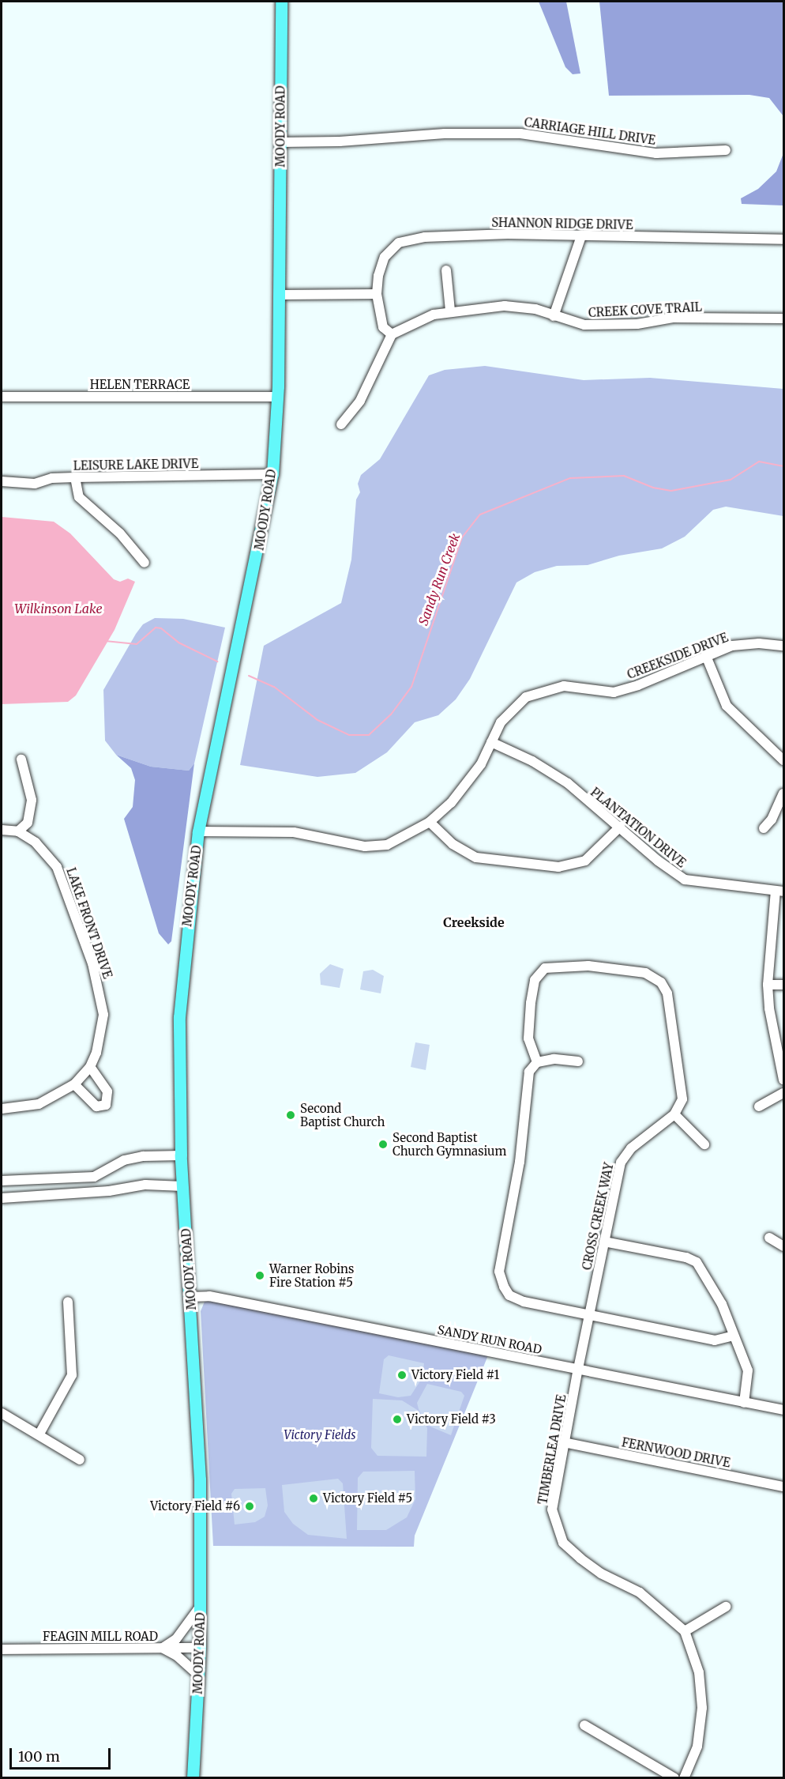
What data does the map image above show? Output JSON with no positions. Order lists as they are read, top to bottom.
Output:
{
  "streets": {
    "main road": ["MOODY ROAD"],
    "street": [
      "CARRIAGE HILL DRIVE",
      "SHANNON RIDGE DRIVE",
      "CREEK COVE TRAIL",
      "HELEN TERRACE",
      "LEISURE LAKE DRIVE",
      "CREEKSIDE DRIVE",
      "PLANTATION DRIVE",
      "LAKE FRONT DRIVE",
      "CROSS CREEK WAY",
      "SANDY RUN ROAD",
      "TIMBERLEA DRIVE",
      "FERNWOOD DRIVE",
      "FEAGIN MILL ROAD"
    ]
  },
  "crossings": [
    ["MOODY ROAD", "CARRIAGE HILL DRIVE"],
    ["MOODY ROAD", "HELEN TERRACE"],
    ["MOODY ROAD", "LEISURE LAKE DRIVE"],
    ["MOODY ROAD", "CREEKSIDE DRIVE"],
    ["MOODY ROAD", "SANDY RUN ROAD"],
    ["MOODY ROAD", "FEAGIN MILL ROAD"],
    ["SHANNON RIDGE DRIVE", "CREEK COVE TRAIL"],
    ["CREEKSIDE DRIVE", "PLANTATION DRIVE"],
    ["CROSS CREEK WAY", "SANDY RUN ROAD"],
    ["CROSS CREEK WAY", "TIMBERLEA DRIVE"],
    ["SANDY RUN ROAD", "TIMBERLEA DRIVE"],
    ["TIMBERLEA DRIVE", "FERNWOOD DRIVE"]
  ],
  "districts": ["Creekside"],
  "water": ["Sandy Run Creek", "Wilkinson Lake"],
  "parks": ["Victory Fields"],
  "places": [
    "Second Baptist Church",
    "Second Baptist Church Gymnasium",
    "Warner Robins Fire Station #5",
    "Victory Field #1",
    "Victory Field #3",
    "Victory Field #5",
    "Victory Field #6"
  ],
  "scale_bar": "100 m"
}
